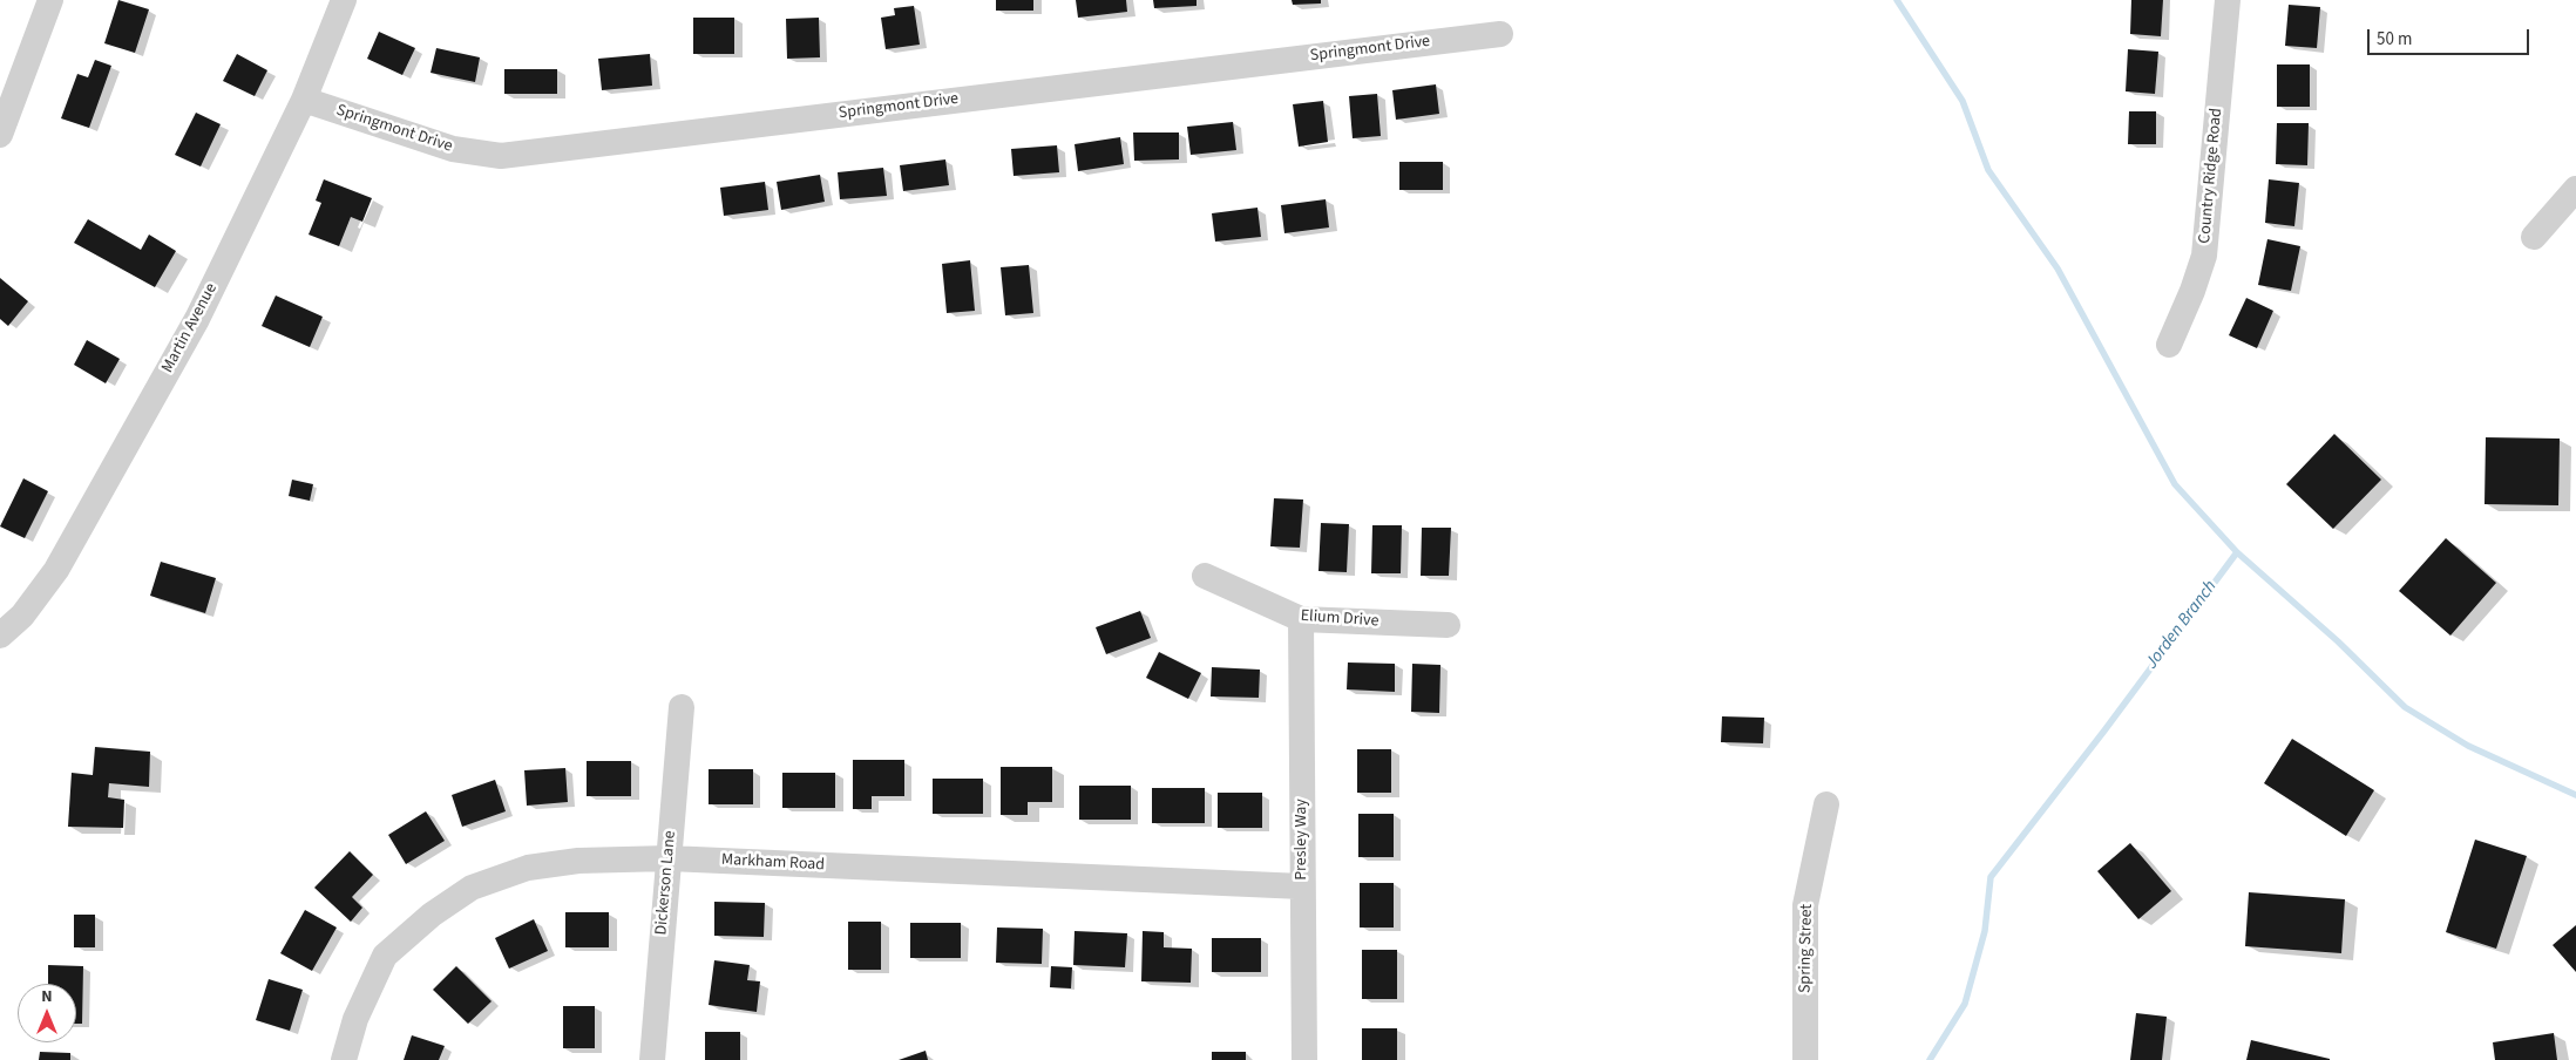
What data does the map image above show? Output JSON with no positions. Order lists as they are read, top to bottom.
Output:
{
  "streets": {
    "street": [
      "Springmont Drive",
      "Country Ridge Road",
      "Martin Avenue",
      "Elium Drive",
      "Presley Way",
      "Markham Road",
      "Dickerson Lane",
      "Spring Street"
    ]
  },
  "crossings": [
    ["Springmont Drive", "Martin Avenue"],
    ["Elium Drive", "Presley Way"],
    ["Presley Way", "Markham Road"],
    ["Markham Road", "Dickerson Lane"]
  ],
  "water": ["Jorden Branch"],
  "scale_bar": "50 m",
  "north": "top"
}
